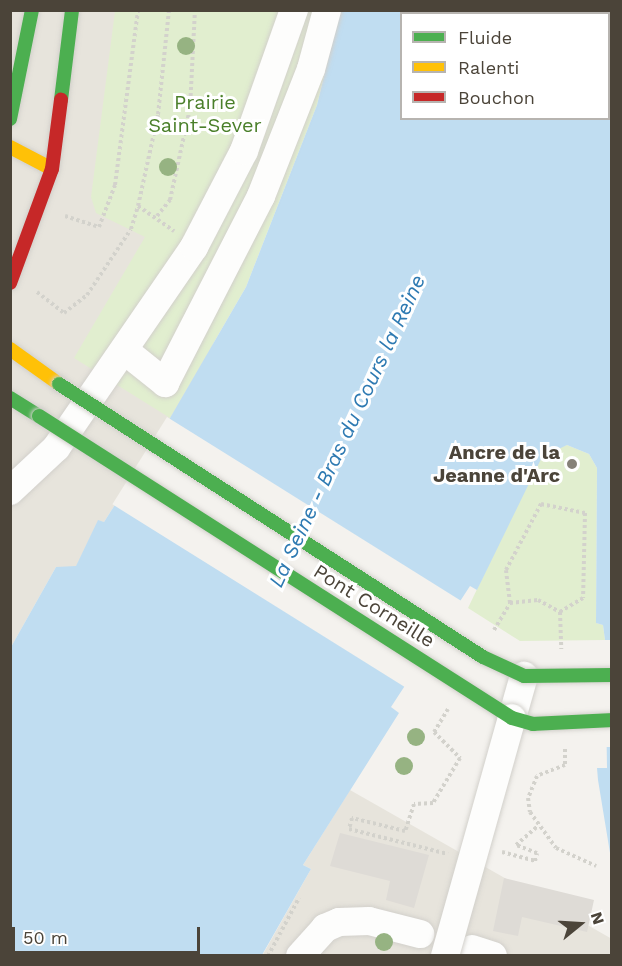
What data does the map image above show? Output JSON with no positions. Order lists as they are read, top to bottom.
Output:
{
  "streets": {
    "main road": ["Pont Corneille"]
  },
  "water": ["La Seine - Bras du Cours la Reine"],
  "parks": ["Prairie Saint-Sever"],
  "places": ["Ancre de la Jeanne d'Arc"],
  "legend": ["Fluide", "Ralenti", "Bouchon"],
  "scale_bar": "50 m",
  "north": "right"
}
